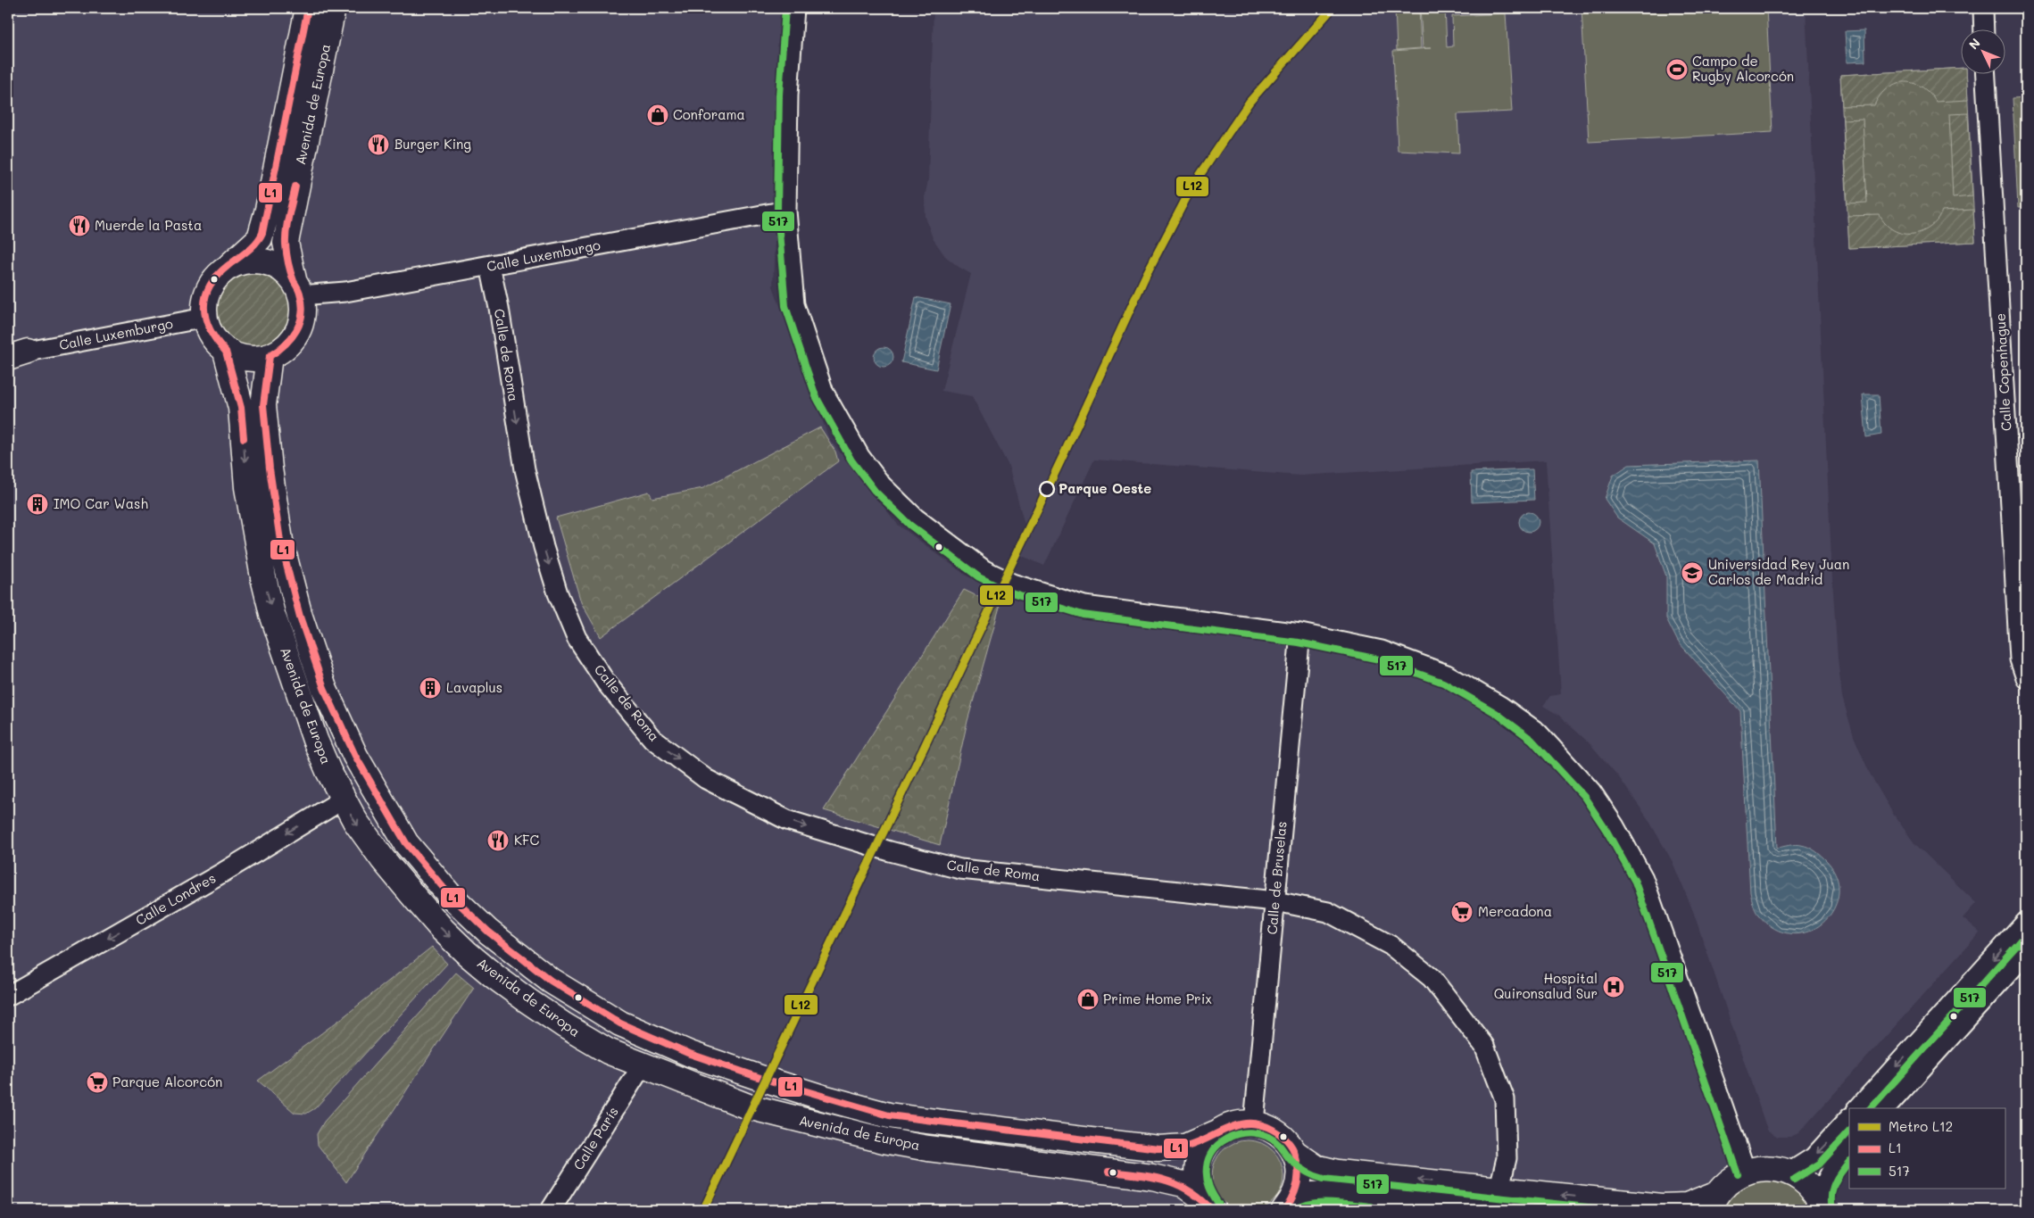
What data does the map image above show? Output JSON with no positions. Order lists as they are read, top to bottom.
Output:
{
  "streets": {
    "street": [
      "Avenida de Europa",
      "Calle Luxemburgo",
      "Calle de Roma",
      "Calle Copenhague",
      "Calle de Bruselas",
      "Calle Londres",
      "Calle París"
    ]
  },
  "crossings": [
    ["Avenida de Europa", "Calle Luxemburgo"],
    ["Avenida de Europa", "Calle de Bruselas"],
    ["Avenida de Europa", "Calle Londres"],
    ["Avenida de Europa", "Calle París"],
    ["Calle Luxemburgo", "Calle de Roma"],
    ["Calle de Roma", "Calle de Bruselas"]
  ],
  "one_way": ["Calle de Roma", "Calle Londres"],
  "places": {
    "sports": ["Campo de Rugby Alcorcón"],
    "shop": ["Conforama", "Prime Home Prix"],
    "restaurant": ["Burger King", "Muerde la Pasta", "KFC"],
    "other": ["Parque Oeste"],
    "building": ["IMO Car Wash", "Lavaplus"],
    "school or university": ["Universidad Rey Juan Carlos de Madrid"],
    "supermarket": ["Mercadona", "Parque Alcorcón"],
    "hospital": ["Hospital Quironsalud Sur"]
  },
  "lines": ["metro line L12", "transit line L1", "transit line 517"],
  "legend": ["Metro L12", "L1", "517"],
  "north": "top left"
}
